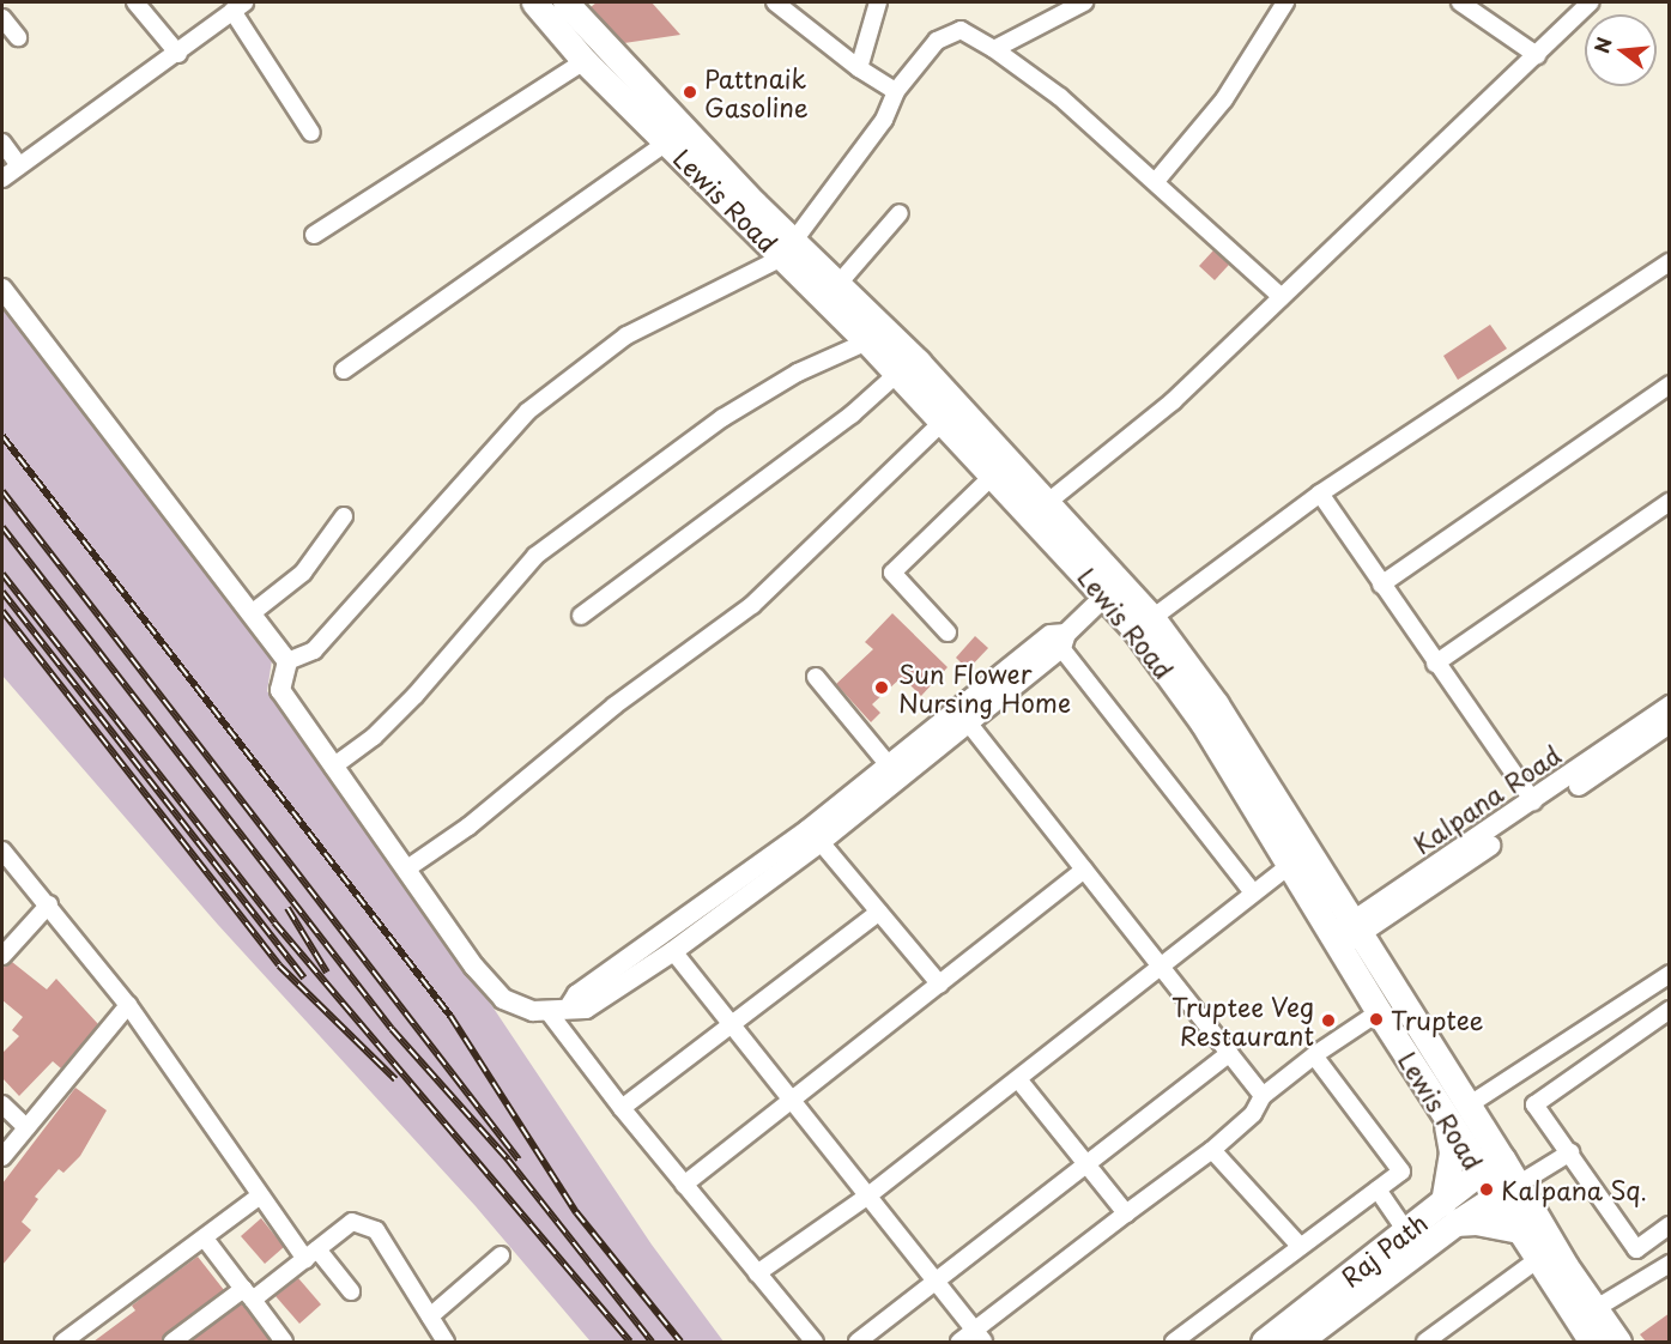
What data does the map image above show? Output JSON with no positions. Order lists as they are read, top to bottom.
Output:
{
  "streets": {
    "main road": ["Lewis Road", "Raj Path"],
    "street": ["Kalpana Road"]
  },
  "crossings": [
    ["Lewis Road", "Kalpana Road"],
    ["Lewis Road", "Raj Path"]
  ],
  "places": [
    "Pattnaik Gasoline",
    "Sun Flower Nursing Home",
    "Truptee",
    "Truptee Veg Restaurant",
    "Kalpana Sq."
  ],
  "north": "left"
}
